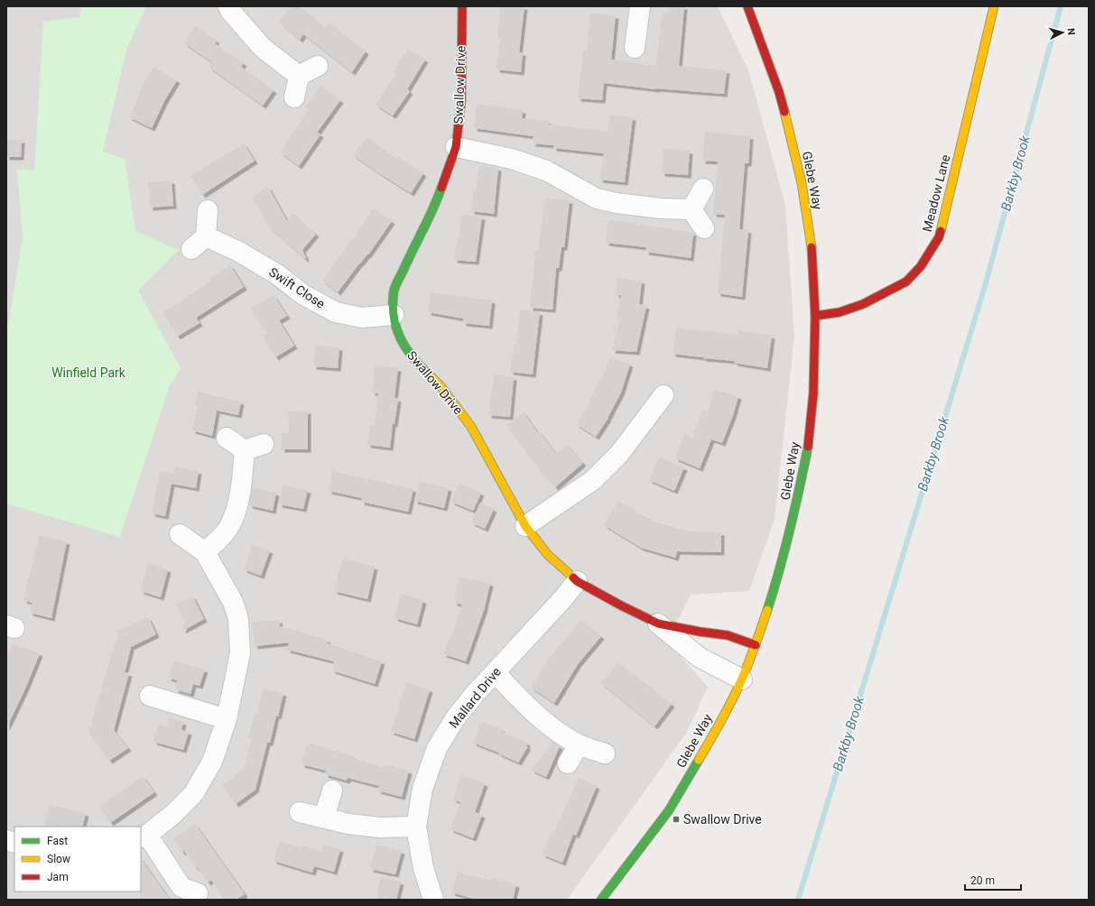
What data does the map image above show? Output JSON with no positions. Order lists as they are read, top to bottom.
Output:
{
  "streets": {
    "street": [
      "Swallow Drive",
      "Glebe Way",
      "Meadow Lane",
      "Swift Close",
      "Mallard Drive"
    ]
  },
  "crossings": [
    ["Swallow Drive", "Glebe Way"],
    ["Swallow Drive", "Swift Close"],
    ["Swallow Drive", "Mallard Drive"],
    ["Glebe Way", "Meadow Lane"]
  ],
  "water": ["Barkby Brook"],
  "parks": ["Winfield Park"],
  "places": {
    "transit": ["Swallow Drive"]
  },
  "legend": ["Fast", "Slow", "Jam"],
  "scale_bar": "20 m",
  "north": "right"
}
